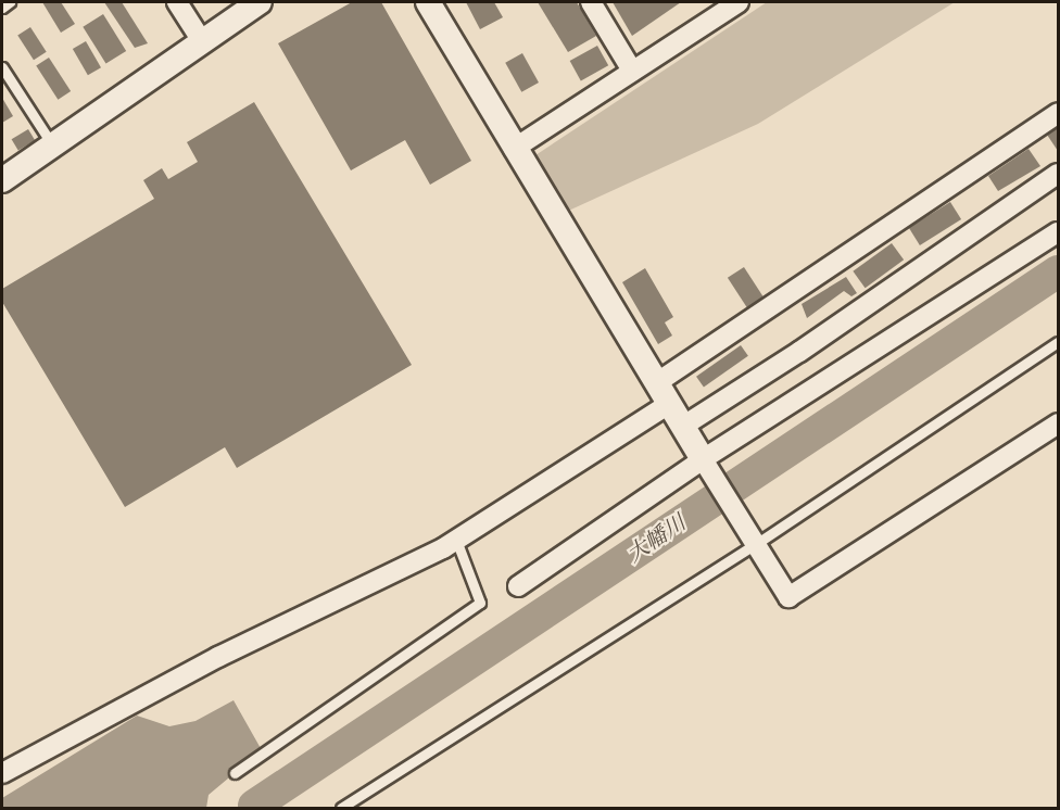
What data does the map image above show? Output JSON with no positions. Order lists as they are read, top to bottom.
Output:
{
  "water": ["大幡川"]
}
